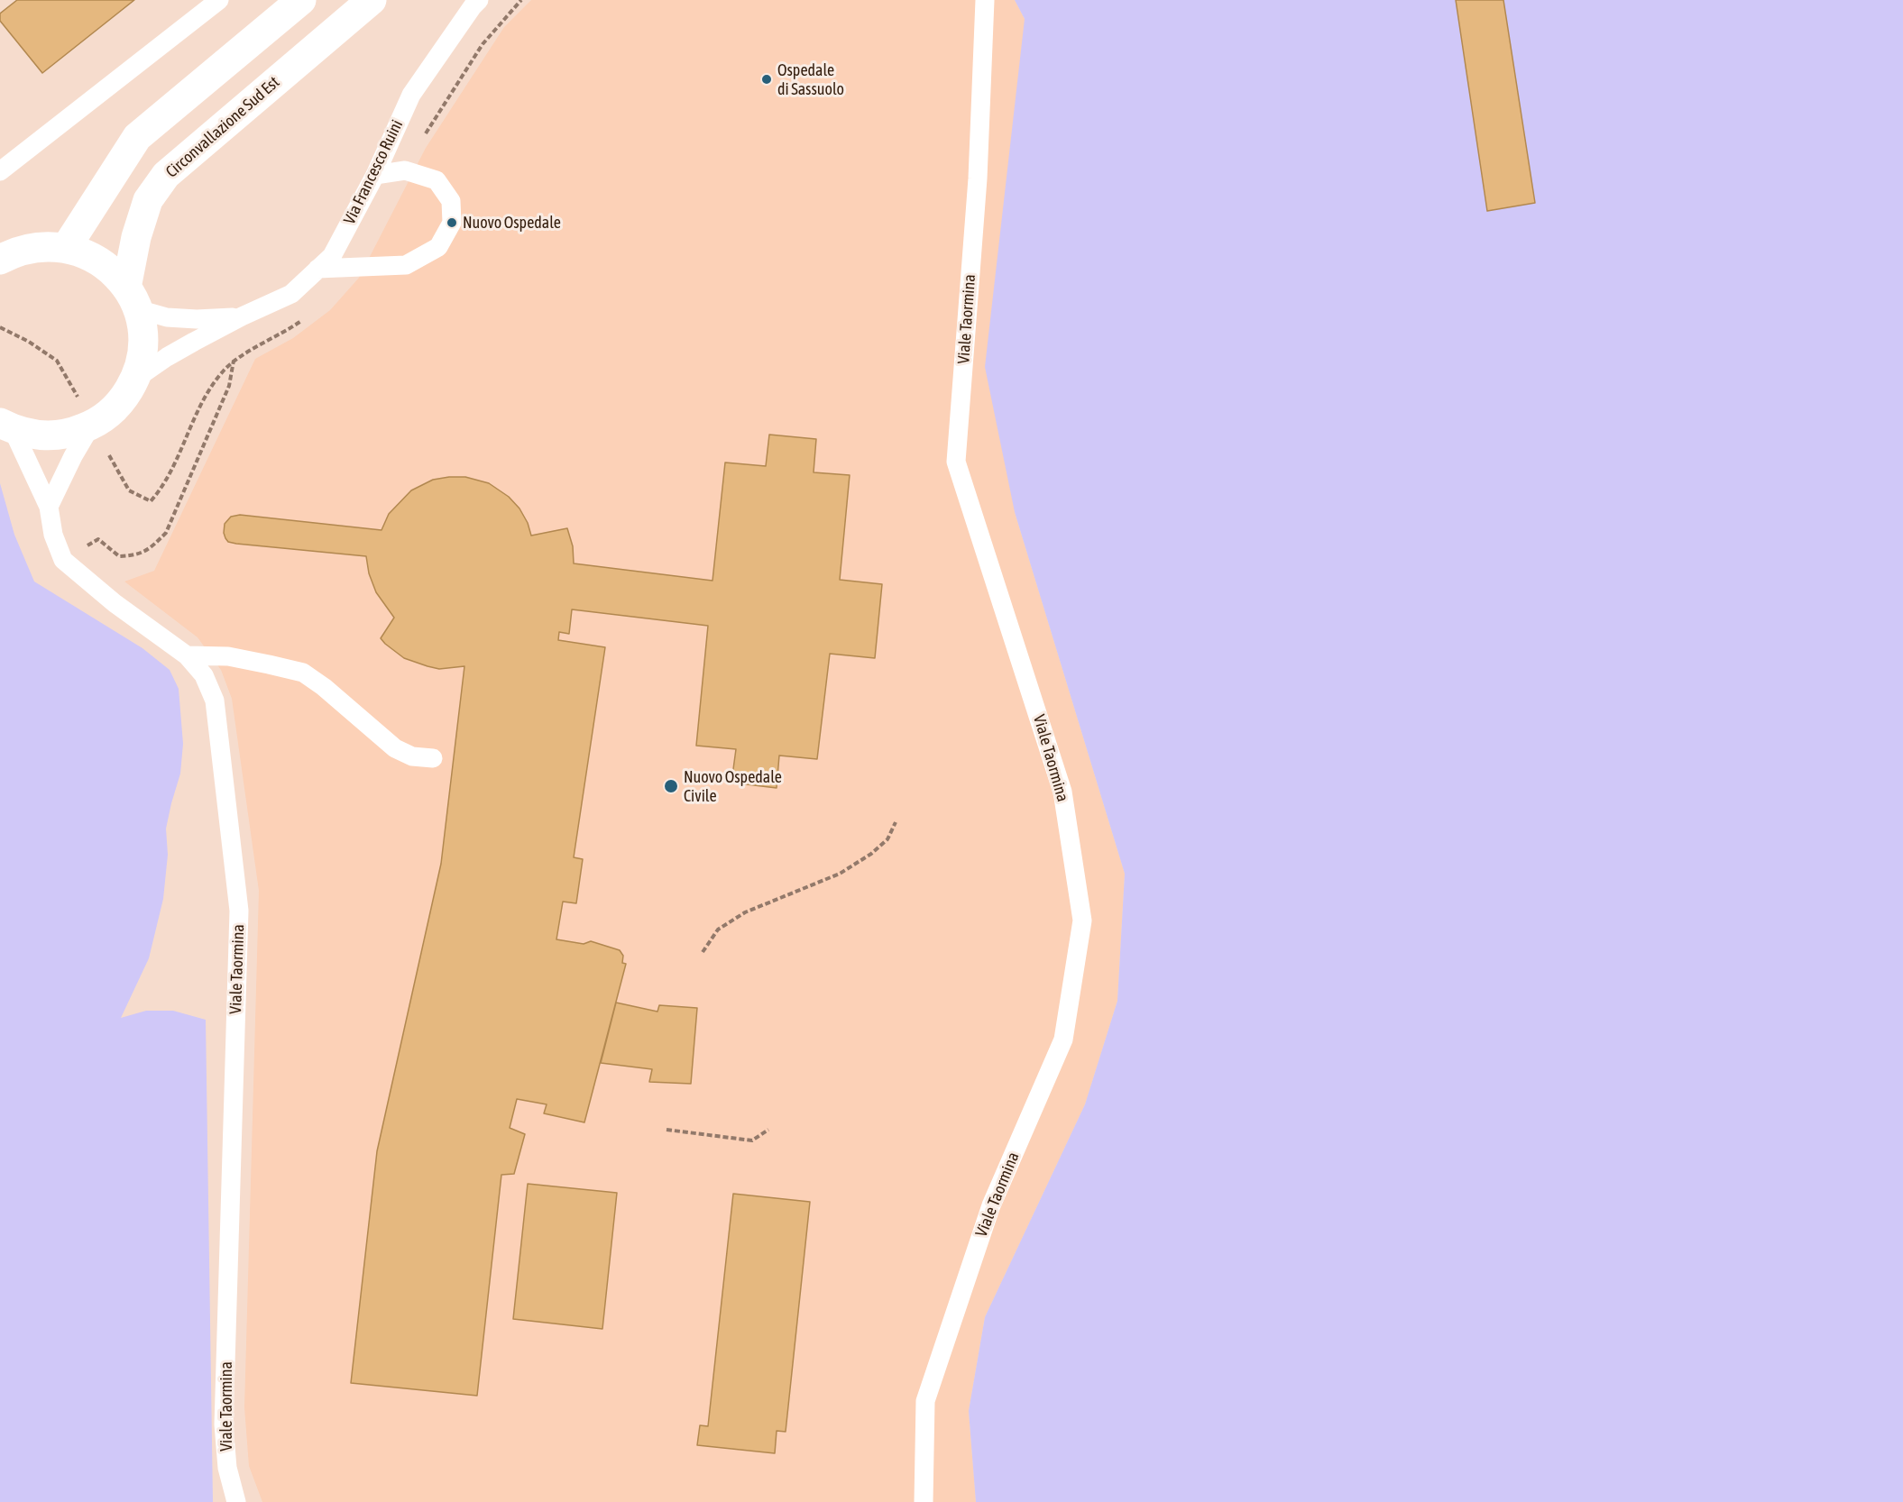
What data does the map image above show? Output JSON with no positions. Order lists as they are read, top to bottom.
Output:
{
  "streets": {
    "main road": ["Circonvallazione Sud Est"],
    "lane": ["Via Francesco Ruini", "Viale Taormina"]
  },
  "crossings": [
    ["Circonvallazione Sud Est", "Via Francesco Ruini"],
    ["Circonvallazione Sud Est", "Viale Taormina"]
  ],
  "places": ["Ospedale di Sassuolo", "Nuovo Ospedale", "Nuovo Ospedale Civile"]
}
